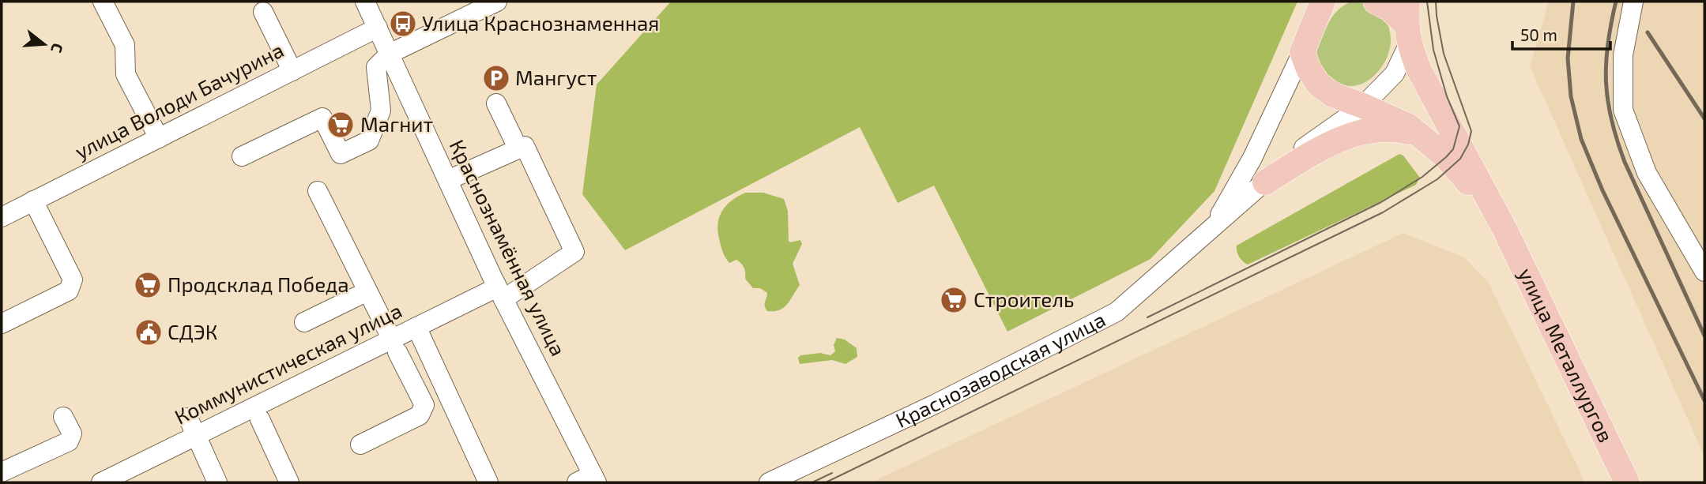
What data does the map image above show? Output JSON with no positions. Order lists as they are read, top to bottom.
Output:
{
  "streets": {
    "main road": ["улица Металлургов"],
    "street": [
      "улица Володи Бачурина",
      "Краснознамённая улица",
      "Коммунистическая улица",
      "Краснозаводская улица"
    ]
  },
  "crossings": [
    ["улица Володи Бачурина", "Краснознамённая улица"],
    ["Краснознамённая улица", "Коммунистическая улица"]
  ],
  "places": {
    "bus stop": ["Улица Краснознаменная"],
    "parking": ["Мангуст"],
    "supermarket": ["Магнит", "Продсклад Победа", "Строитель"],
    "public building": ["СДЭК"]
  },
  "scale_bar": "50 m",
  "north": "right"
}
